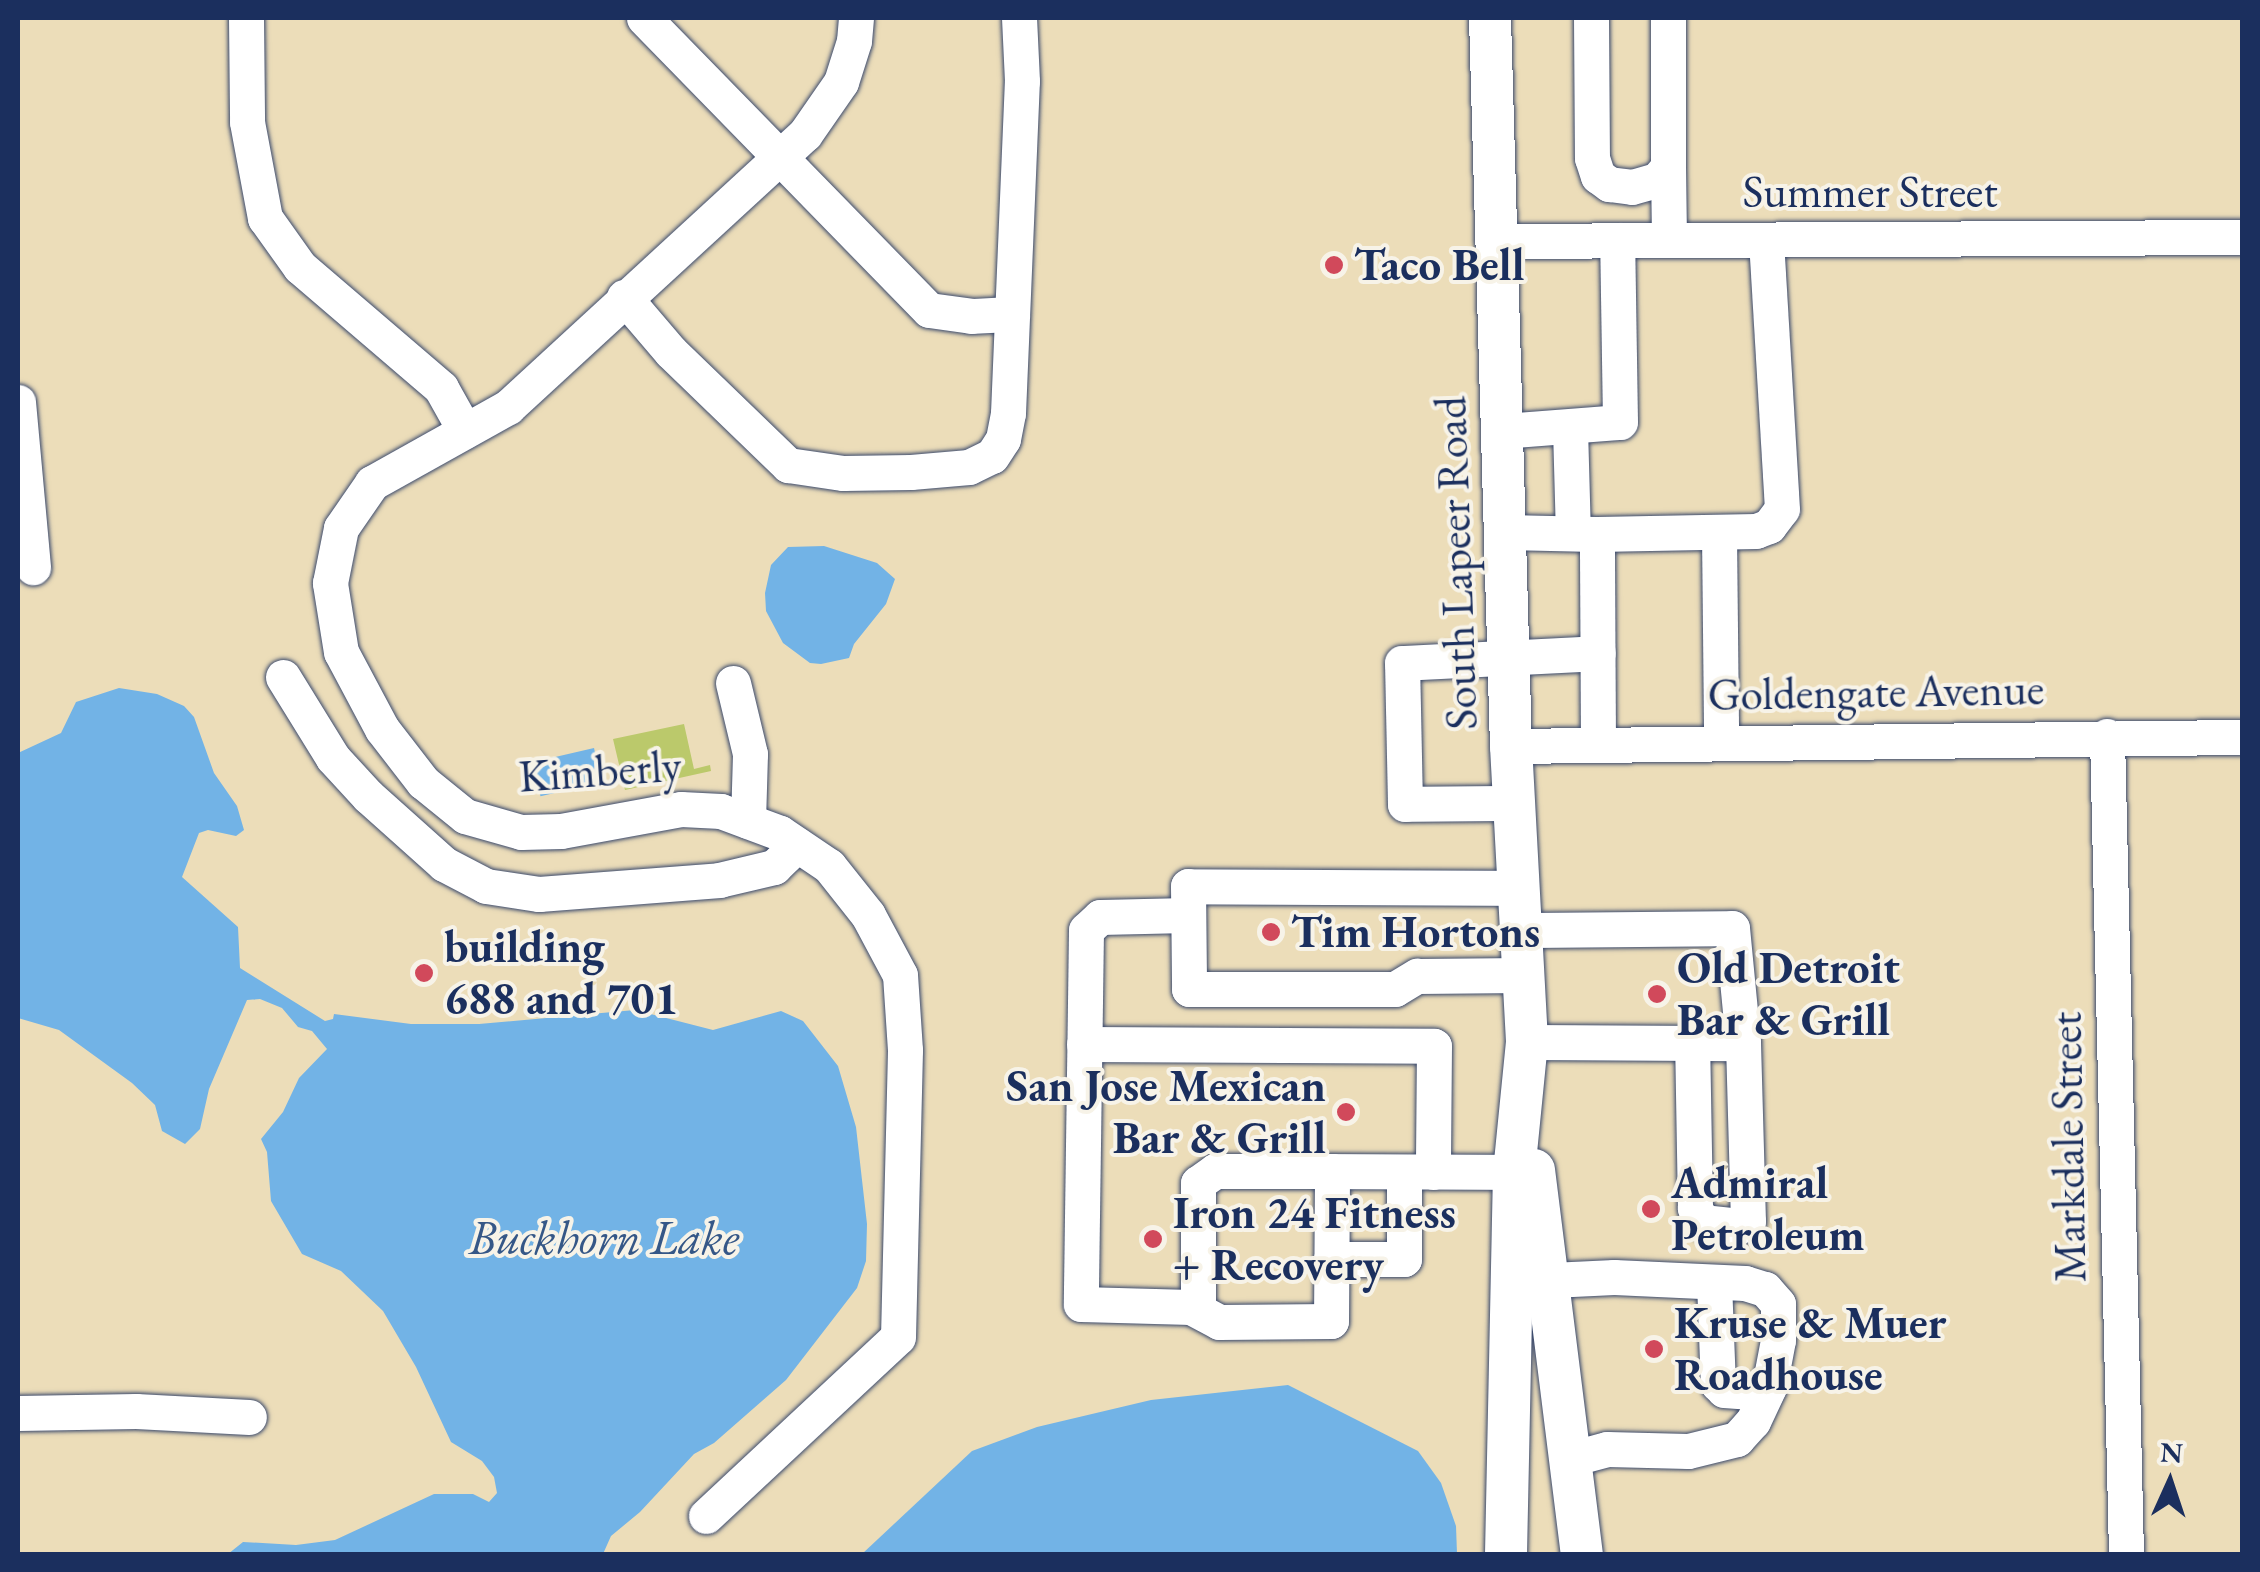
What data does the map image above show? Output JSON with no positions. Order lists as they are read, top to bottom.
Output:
{
  "streets": {
    "main road": ["South Lapeer Road"],
    "street": [
      "Summer Street",
      "Goldengate Avenue",
      "Kimberly",
      "Markdale Street"
    ]
  },
  "crossings": [
    ["Summer Street", "South Lapeer Road"],
    ["South Lapeer Road", "Goldengate Avenue"],
    ["Goldengate Avenue", "Markdale Street"]
  ],
  "water": ["Buckhorn Lake"],
  "places": [
    "Taco Bell",
    "Tim Hortons",
    "building 688 and 701",
    "Old Detroit Bar & Grill",
    "San Jose Mexican Bar & Grill",
    "Admiral Petroleum",
    "Iron 24 Fitness + Recovery",
    "Kruse & Muer Roadhouse"
  ],
  "north": "top"
}
